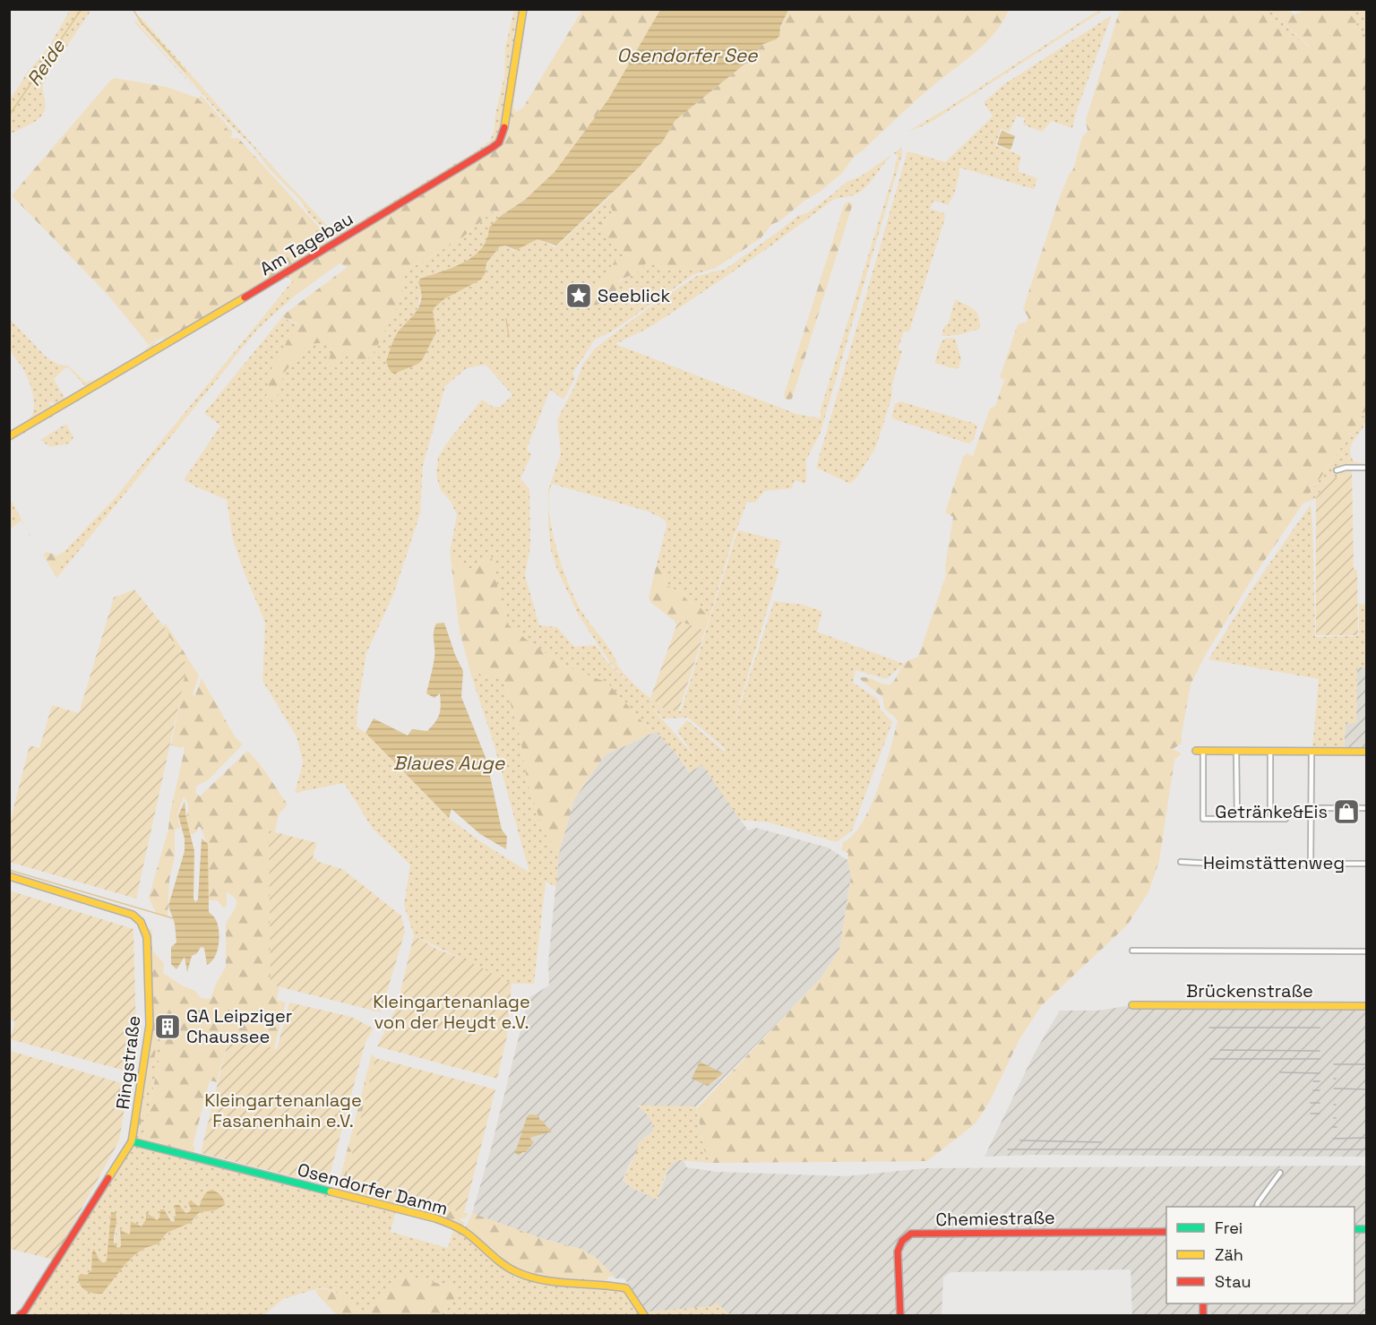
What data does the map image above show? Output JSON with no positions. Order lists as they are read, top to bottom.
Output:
{
  "streets": {
    "street": [
      "Am Tagebau",
      "Heimstättenweg",
      "Brückenstraße",
      "Ringstraße",
      "Osendorfer Damm",
      "Chemiestraße"
    ]
  },
  "crossings": [
    ["Ringstraße", "Osendorfer Damm"]
  ],
  "water": ["Osendorfer See", "Reide", "Blaues Auge"],
  "parks": ["Kleingartenanlage von der Heydt e.V.", "Kleingartenanlage Fasanenhain e.V."],
  "places": {
    "place": ["Seeblick"],
    "shop": ["Getränke&Eis"],
    "building": ["GA Leipziger Chaussee"]
  },
  "legend": ["Frei", "Zäh", "Stau"]
}
